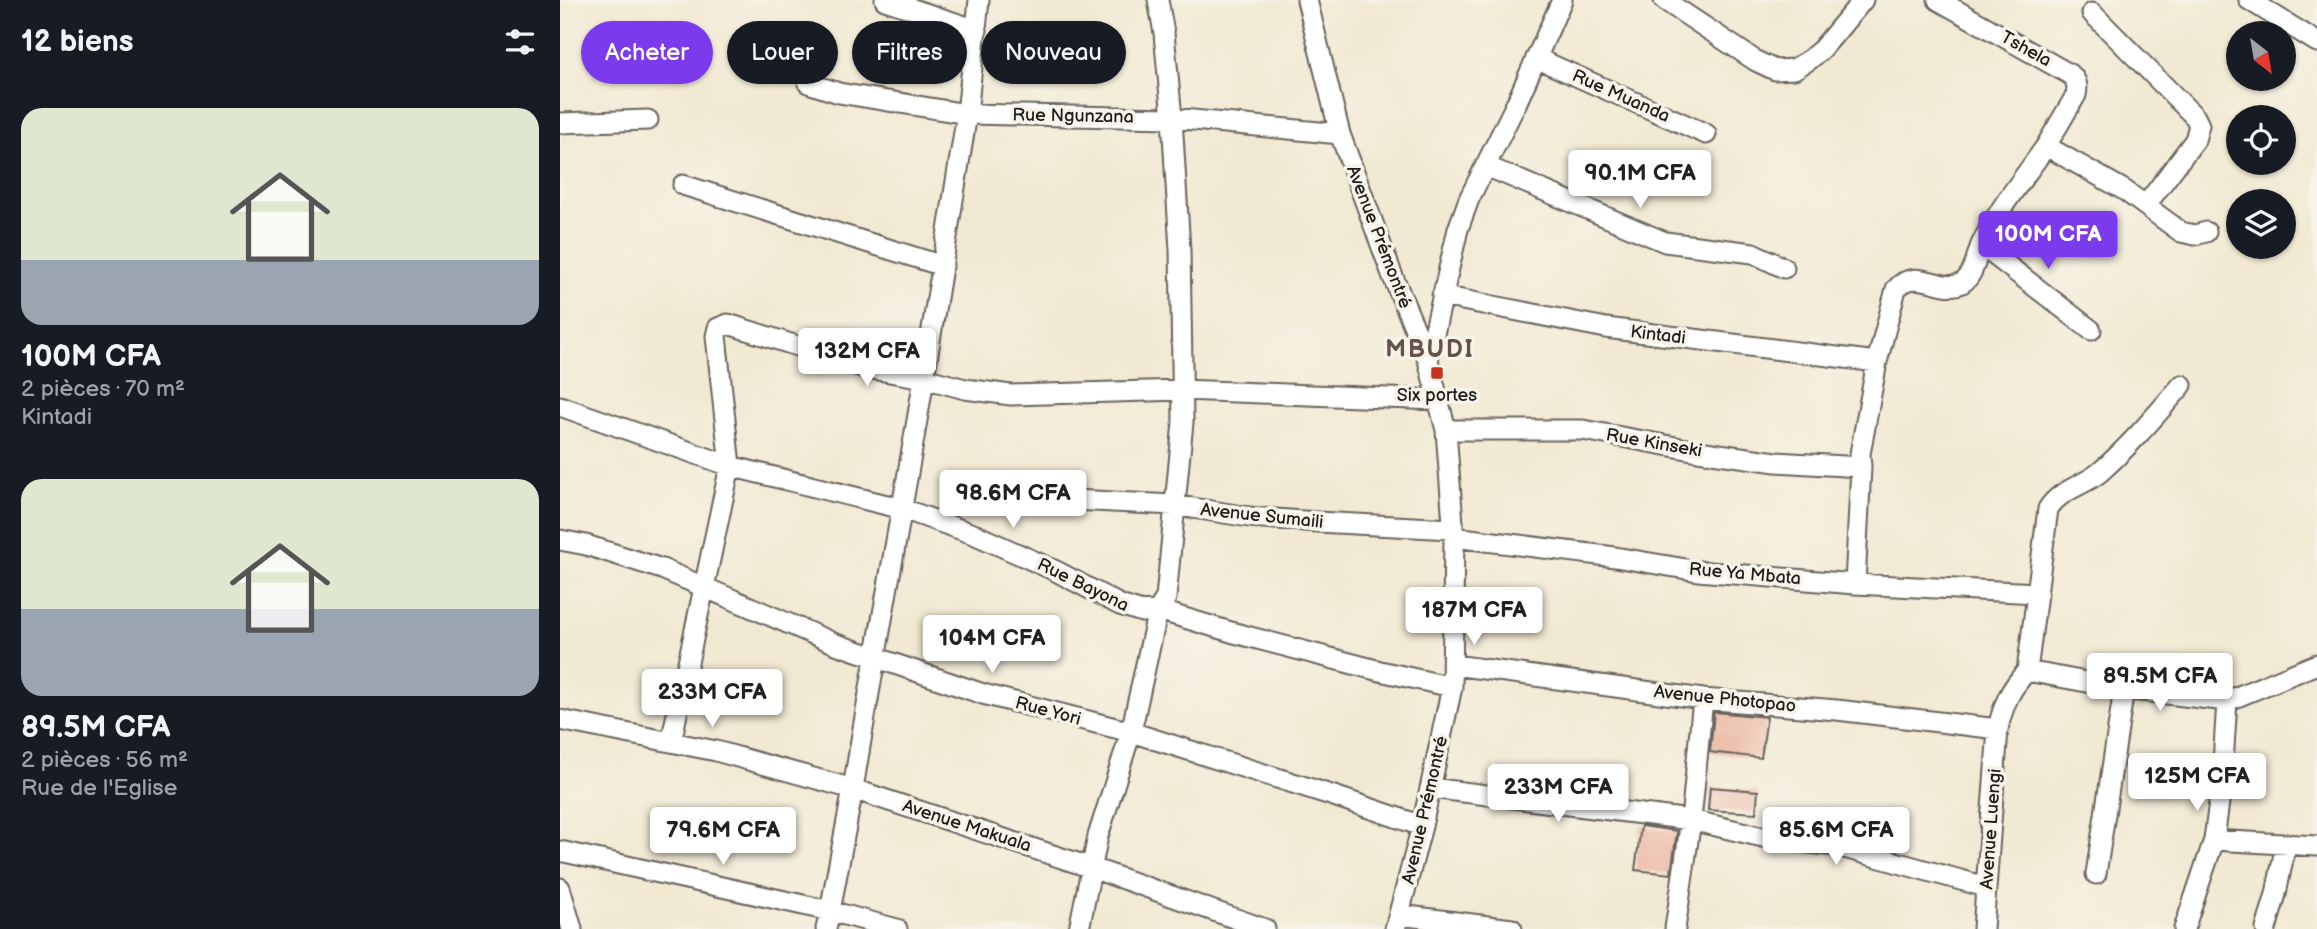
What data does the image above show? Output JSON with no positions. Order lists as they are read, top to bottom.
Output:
{
  "streets": {
    "street": [
      "Tshela",
      "Rue Muanda",
      "Rue Ngunzana",
      "Avenue Prémontré",
      "Kintadi",
      "Rue Kinseki",
      "Avenue Sumaili",
      "Rue Ya Mbata",
      "Rue Bayona",
      "Avenue Photopao",
      "Rue Yori",
      "Avenue Makuala",
      "Avenue Luengi"
    ]
  },
  "crossings": [
    ["Rue Ngunzana", "Avenue Prémontré"],
    ["Avenue Prémontré", "Rue Kinseki"],
    ["Avenue Prémontré", "Avenue Sumaili"],
    ["Avenue Prémontré", "Rue Ya Mbata"],
    ["Avenue Prémontré", "Rue Bayona"],
    ["Avenue Prémontré", "Avenue Photopao"],
    ["Avenue Prémontré", "Rue Yori"],
    ["Avenue Sumaili", "Rue Ya Mbata"],
    ["Avenue Photopao", "Avenue Luengi"]
  ],
  "districts": ["MBUDI"],
  "places": {
    "transit": ["Six portes"]
  },
  "north": "bottom right",
  "page": {
    "heading": "12 biens",
    "chip": [
      "Acheter",
      "Louer",
      "Filtres",
      "Nouveau"
    ],
    "list": [
      {
        "name": "100M CFA",
        "note": "2 pièces · 70 m² · Kintadi"
      },
      {
        "name": "89.5M CFA",
        "note": "2 pièces · 56 m² · Rue de l'Eglise"
      }
    ],
    "price": [
      "90.1M CFA",
      "100M CFA",
      "132M CFA",
      "98.6M CFA",
      "187M CFA",
      "104M CFA",
      "89.5M CFA",
      "233M CFA",
      "125M CFA",
      "233M CFA",
      "79.6M CFA",
      "85.6M CFA"
    ]
  }
}
